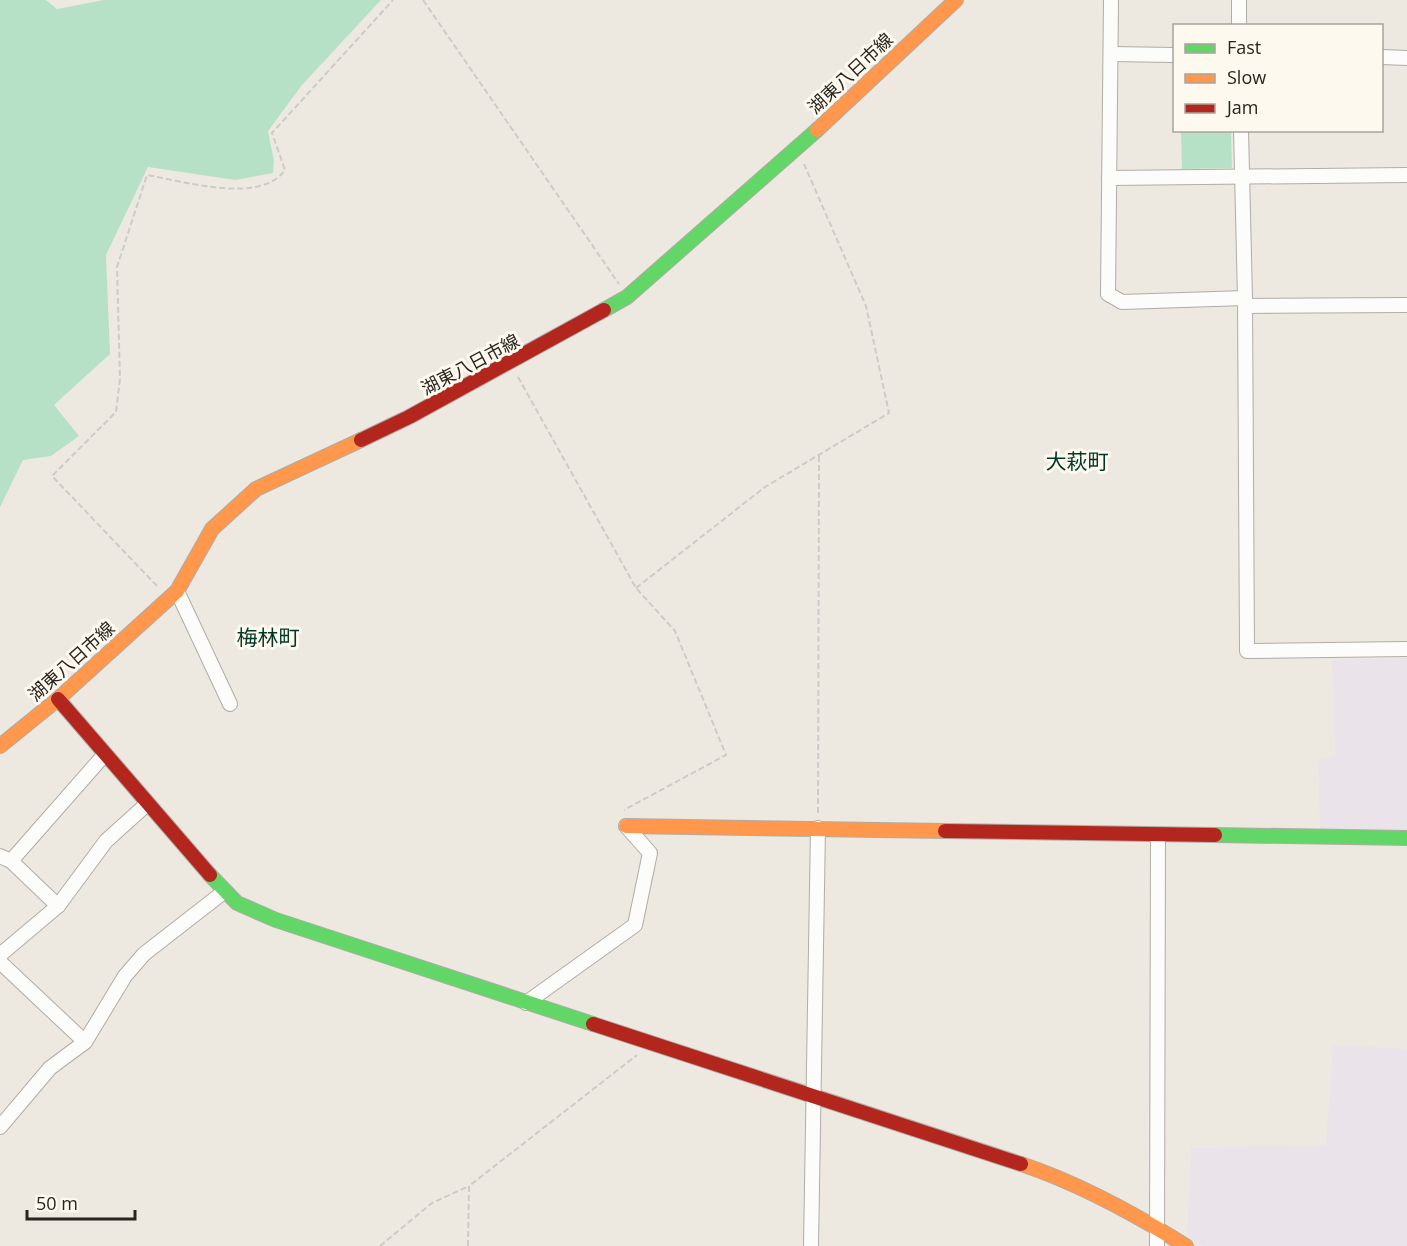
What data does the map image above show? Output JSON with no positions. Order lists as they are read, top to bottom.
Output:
{
  "streets": {
    "street": ["湖東八日市線"]
  },
  "districts": ["大萩町", "梅林町"],
  "legend": ["Fast", "Slow", "Jam"],
  "scale_bar": "50 m"
}
